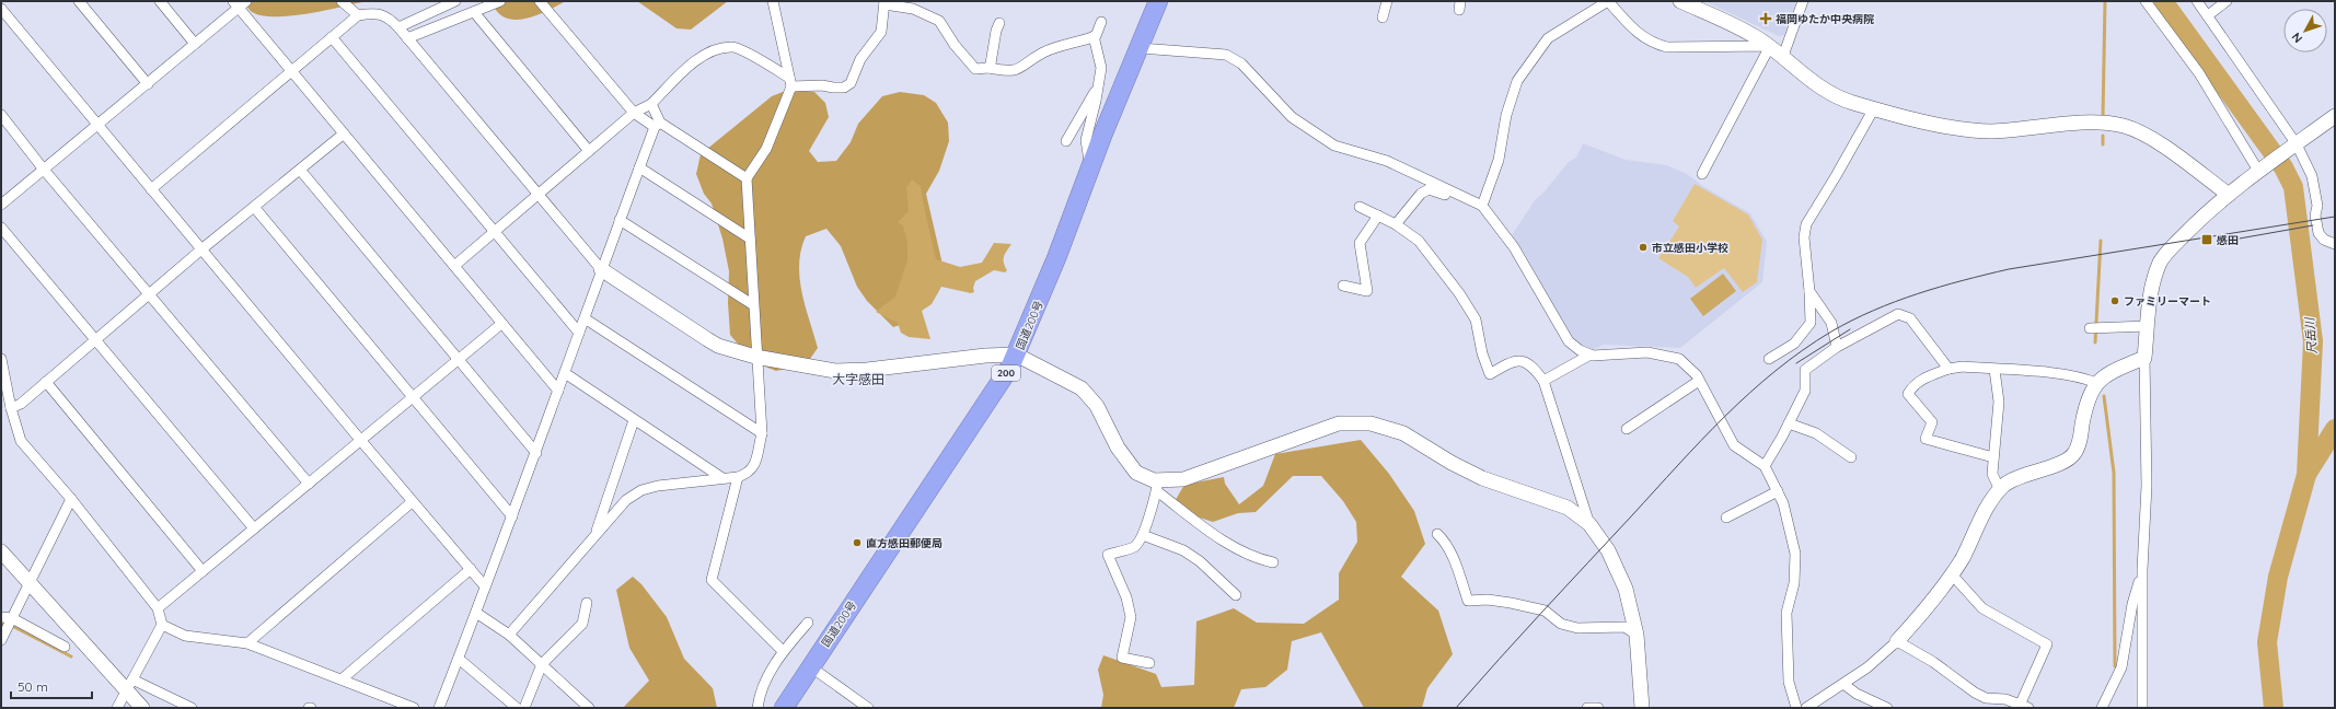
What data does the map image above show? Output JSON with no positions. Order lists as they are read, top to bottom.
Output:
{
  "streets": {
    "highway": ["国道200号", "200"]
  },
  "districts": ["大字感田"],
  "water": ["尺岳川"],
  "places": {
    "health": ["福岡ゆたか中央病院"],
    "transit": ["感田"],
    "other": ["市立感田小学校", "ファミリーマート", "直方感田郵便局"]
  },
  "scale_bar": "50 m",
  "north": "bottom left"
}
